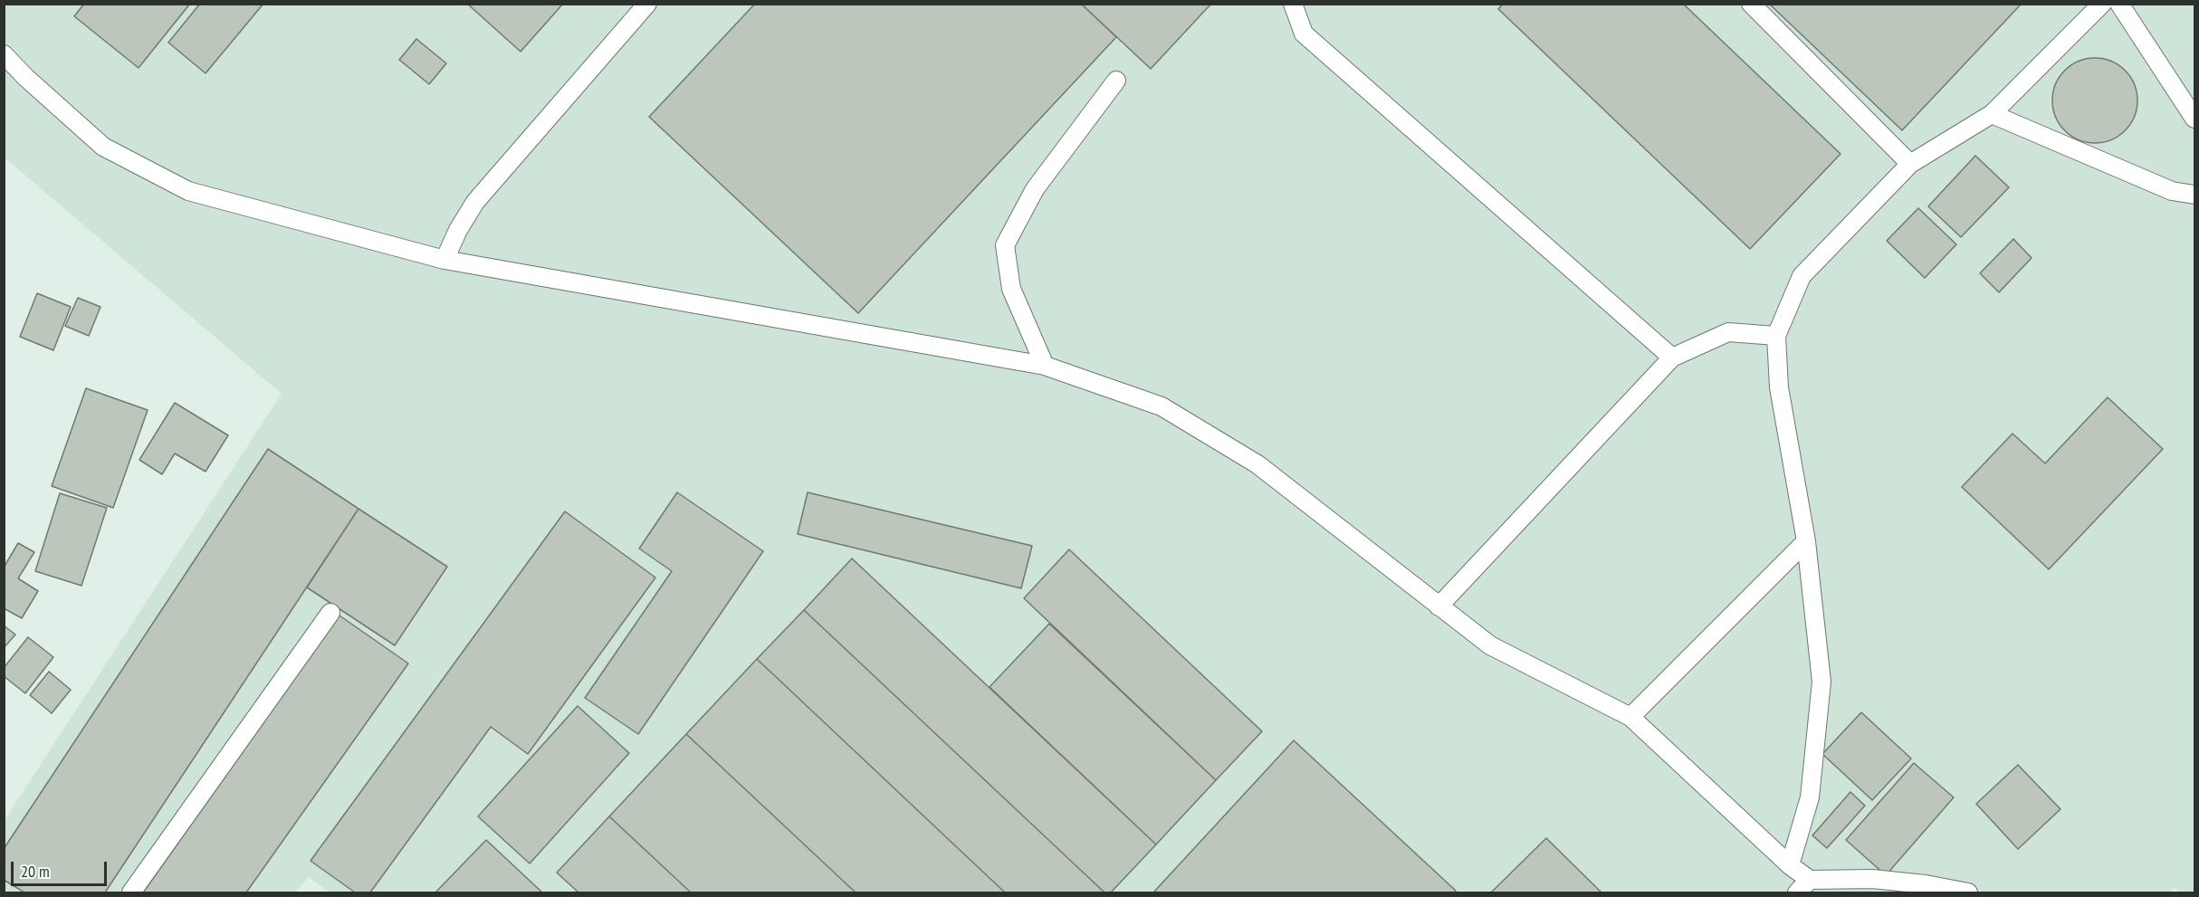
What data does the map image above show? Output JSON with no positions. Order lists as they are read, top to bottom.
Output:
{
  "scale_bar": "20 m"
}
